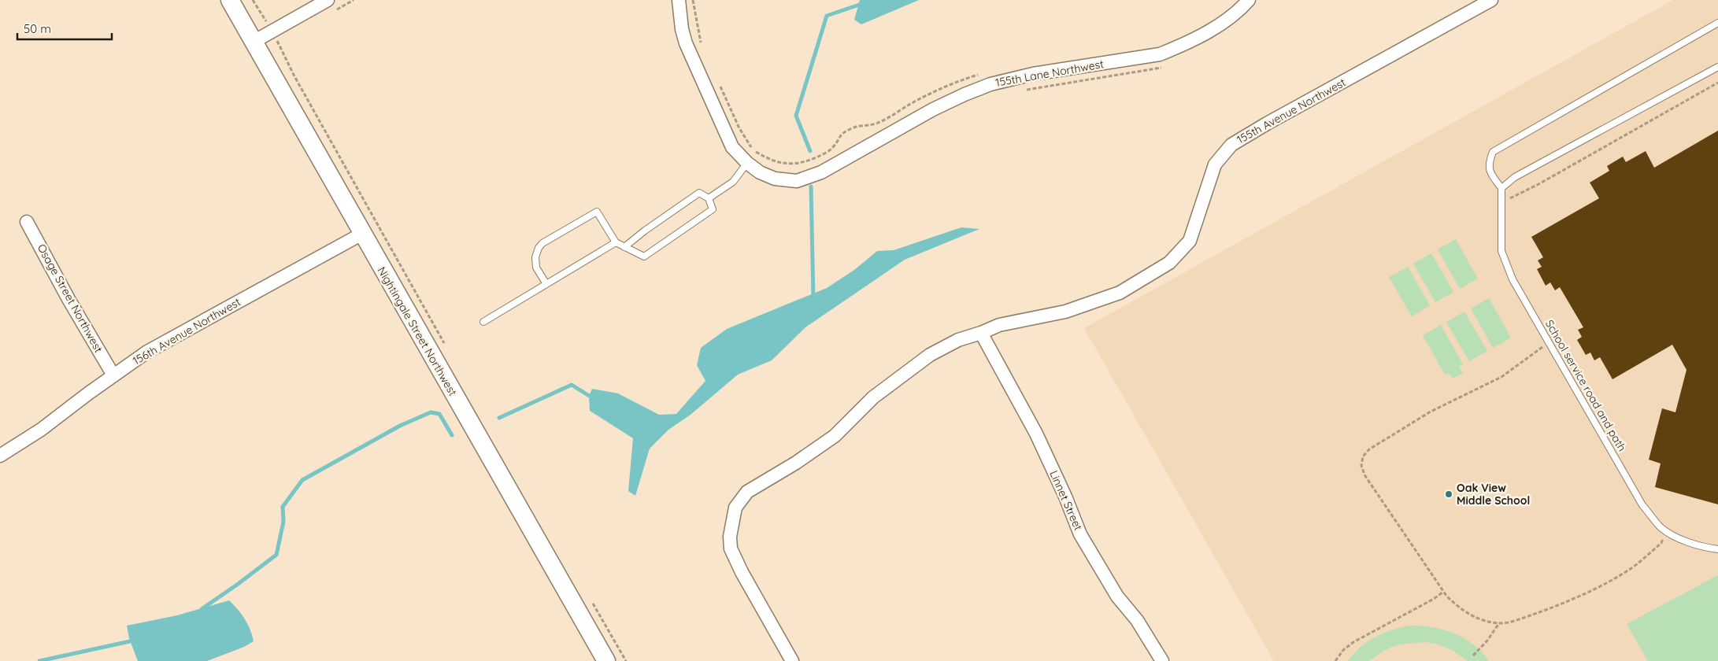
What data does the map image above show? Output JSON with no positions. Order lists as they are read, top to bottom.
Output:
{
  "streets": {
    "street": [
      "155th Lane Northwest",
      "155th Avenue Northwest",
      "Osage Street Northwest",
      "156th Avenue Northwest",
      "Nightingale Street Northwest",
      "Linnet Street"
    ],
    "lane": ["School service road and path"]
  },
  "crossings": [
    ["155th Avenue Northwest", "Linnet Street"],
    ["Osage Street Northwest", "156th Avenue Northwest"],
    ["156th Avenue Northwest", "Nightingale Street Northwest"]
  ],
  "places": ["Oak View Middle School"],
  "scale_bar": "50 m"
}
